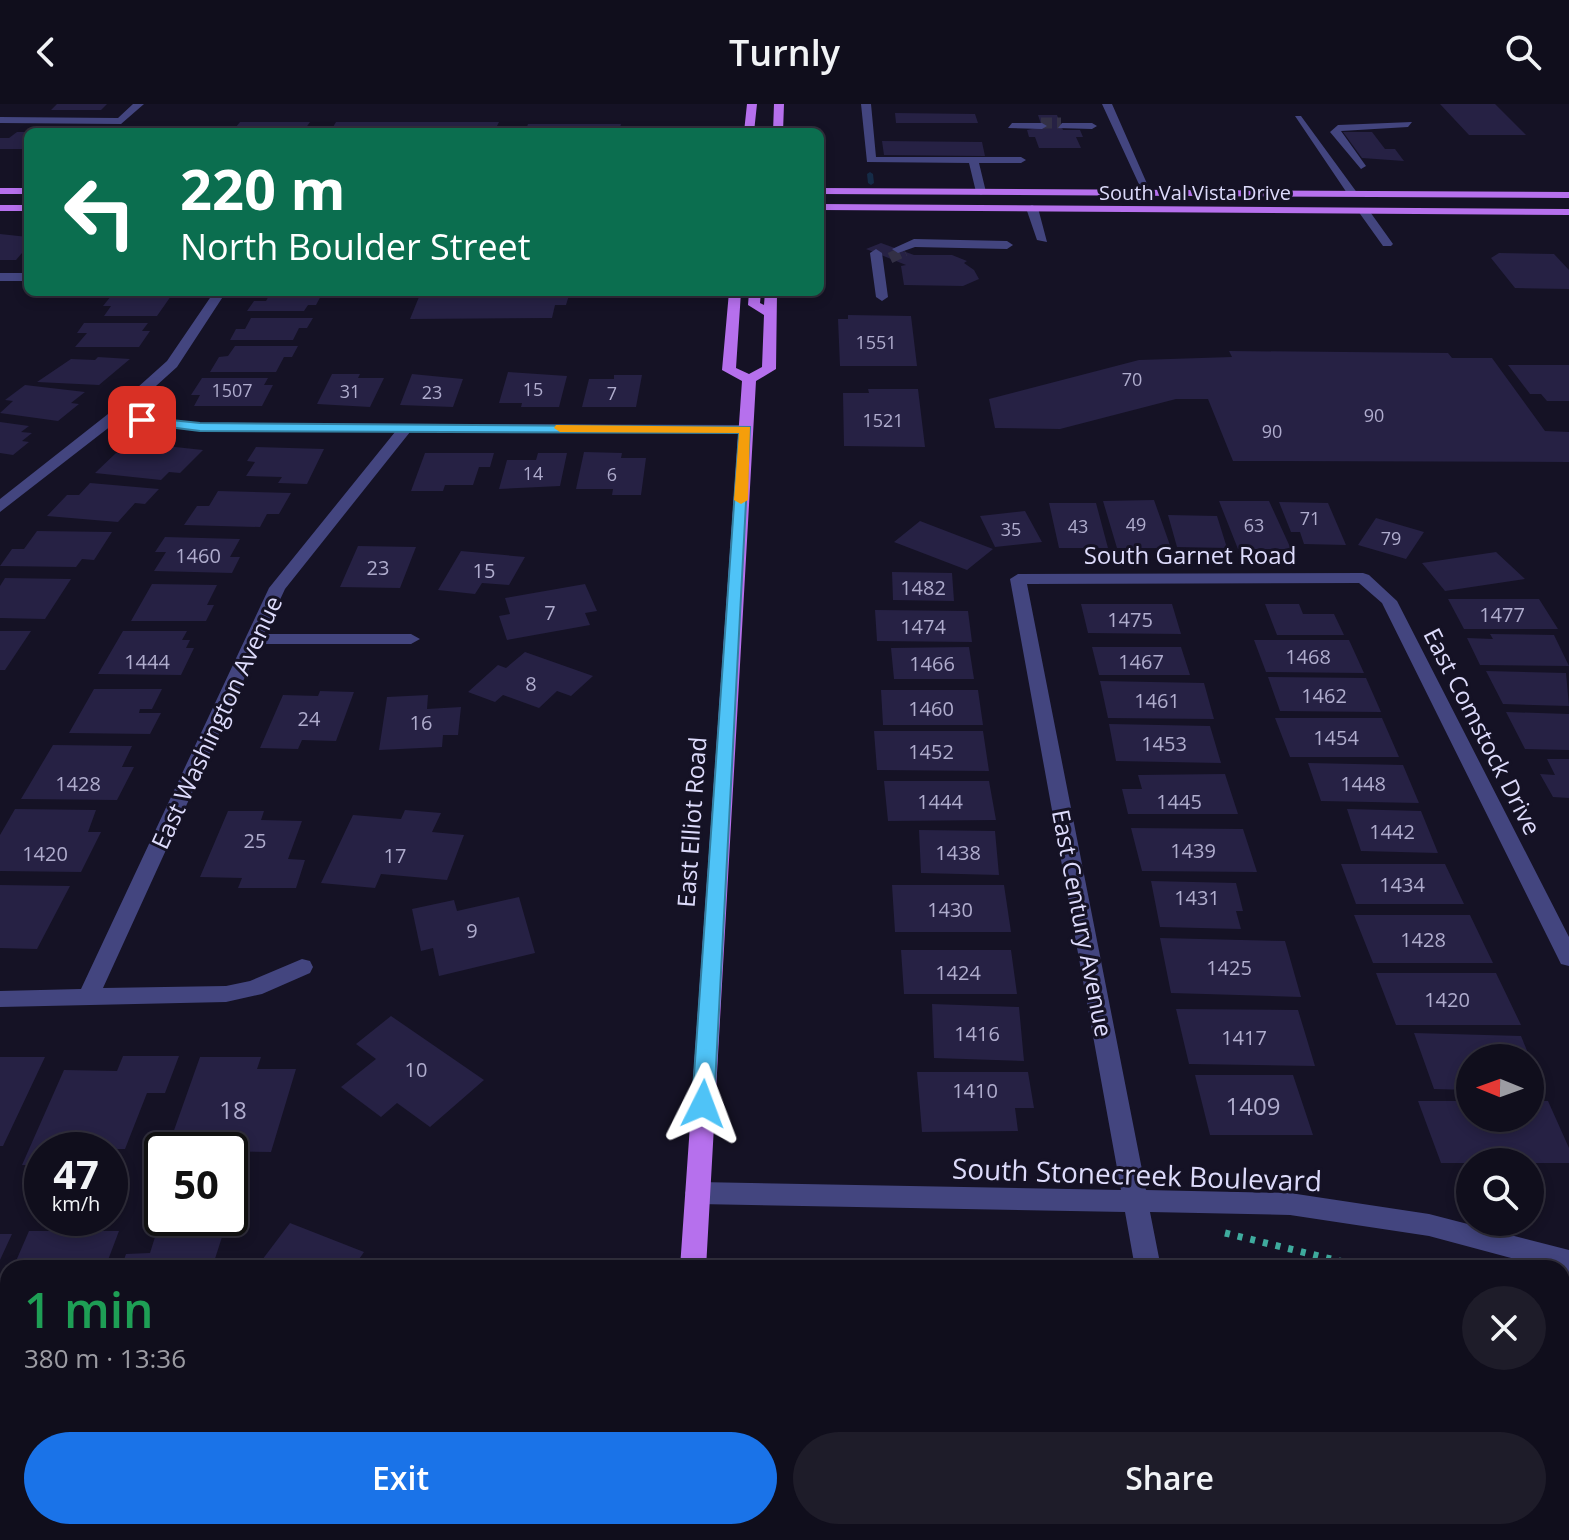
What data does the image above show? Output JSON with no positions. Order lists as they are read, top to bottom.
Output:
{
  "streets": {
    "main road": ["South Val Vista Drive", "East Elliot Road"],
    "street": [
      "South Garnet Road",
      "East Washington Avenue",
      "East Comstock Drive",
      "East Century Avenue",
      "South Stonecreek Boulevard"
    ]
  },
  "crossings": [
    ["South Garnet Road", "East Comstock Drive"],
    ["South Garnet Road", "East Century Avenue"],
    ["East Elliot Road", "South Stonecreek Boulevard"],
    ["East Century Avenue", "South Stonecreek Boulevard"]
  ],
  "house_numbers": [
    "1551",
    "70",
    "15",
    "1507",
    "31",
    "23",
    "7",
    "90",
    "1521",
    "90",
    "14",
    "6",
    "71",
    "49",
    "63",
    "43",
    "35",
    "79",
    "1460",
    "23",
    "15",
    "1482",
    "7",
    "1477",
    "1475",
    "1474",
    "1468",
    "1444",
    "1467",
    "1466",
    "8",
    "1462",
    "1461",
    "1460",
    "24",
    "16",
    "1454",
    "1453",
    "1452",
    "1428",
    "1448",
    "1444",
    "1445",
    "1442",
    "25",
    "1439",
    "1438",
    "1420",
    "17",
    "1434",
    "1431",
    "1430",
    "9",
    "1428",
    "1425",
    "1424",
    "1420",
    "1416",
    "1417",
    "10",
    "1410",
    "1409",
    "18"
  ],
  "north": "left",
  "page": {
    "header": "Turnly",
    "turn": ["220 m", "North Boulder Street"],
    "speed": "47 km/h",
    "limit": "50",
    "heading": ["1 min", "380 m · 13:36"],
    "buttons": ["Exit", "Share"]
  }
}
